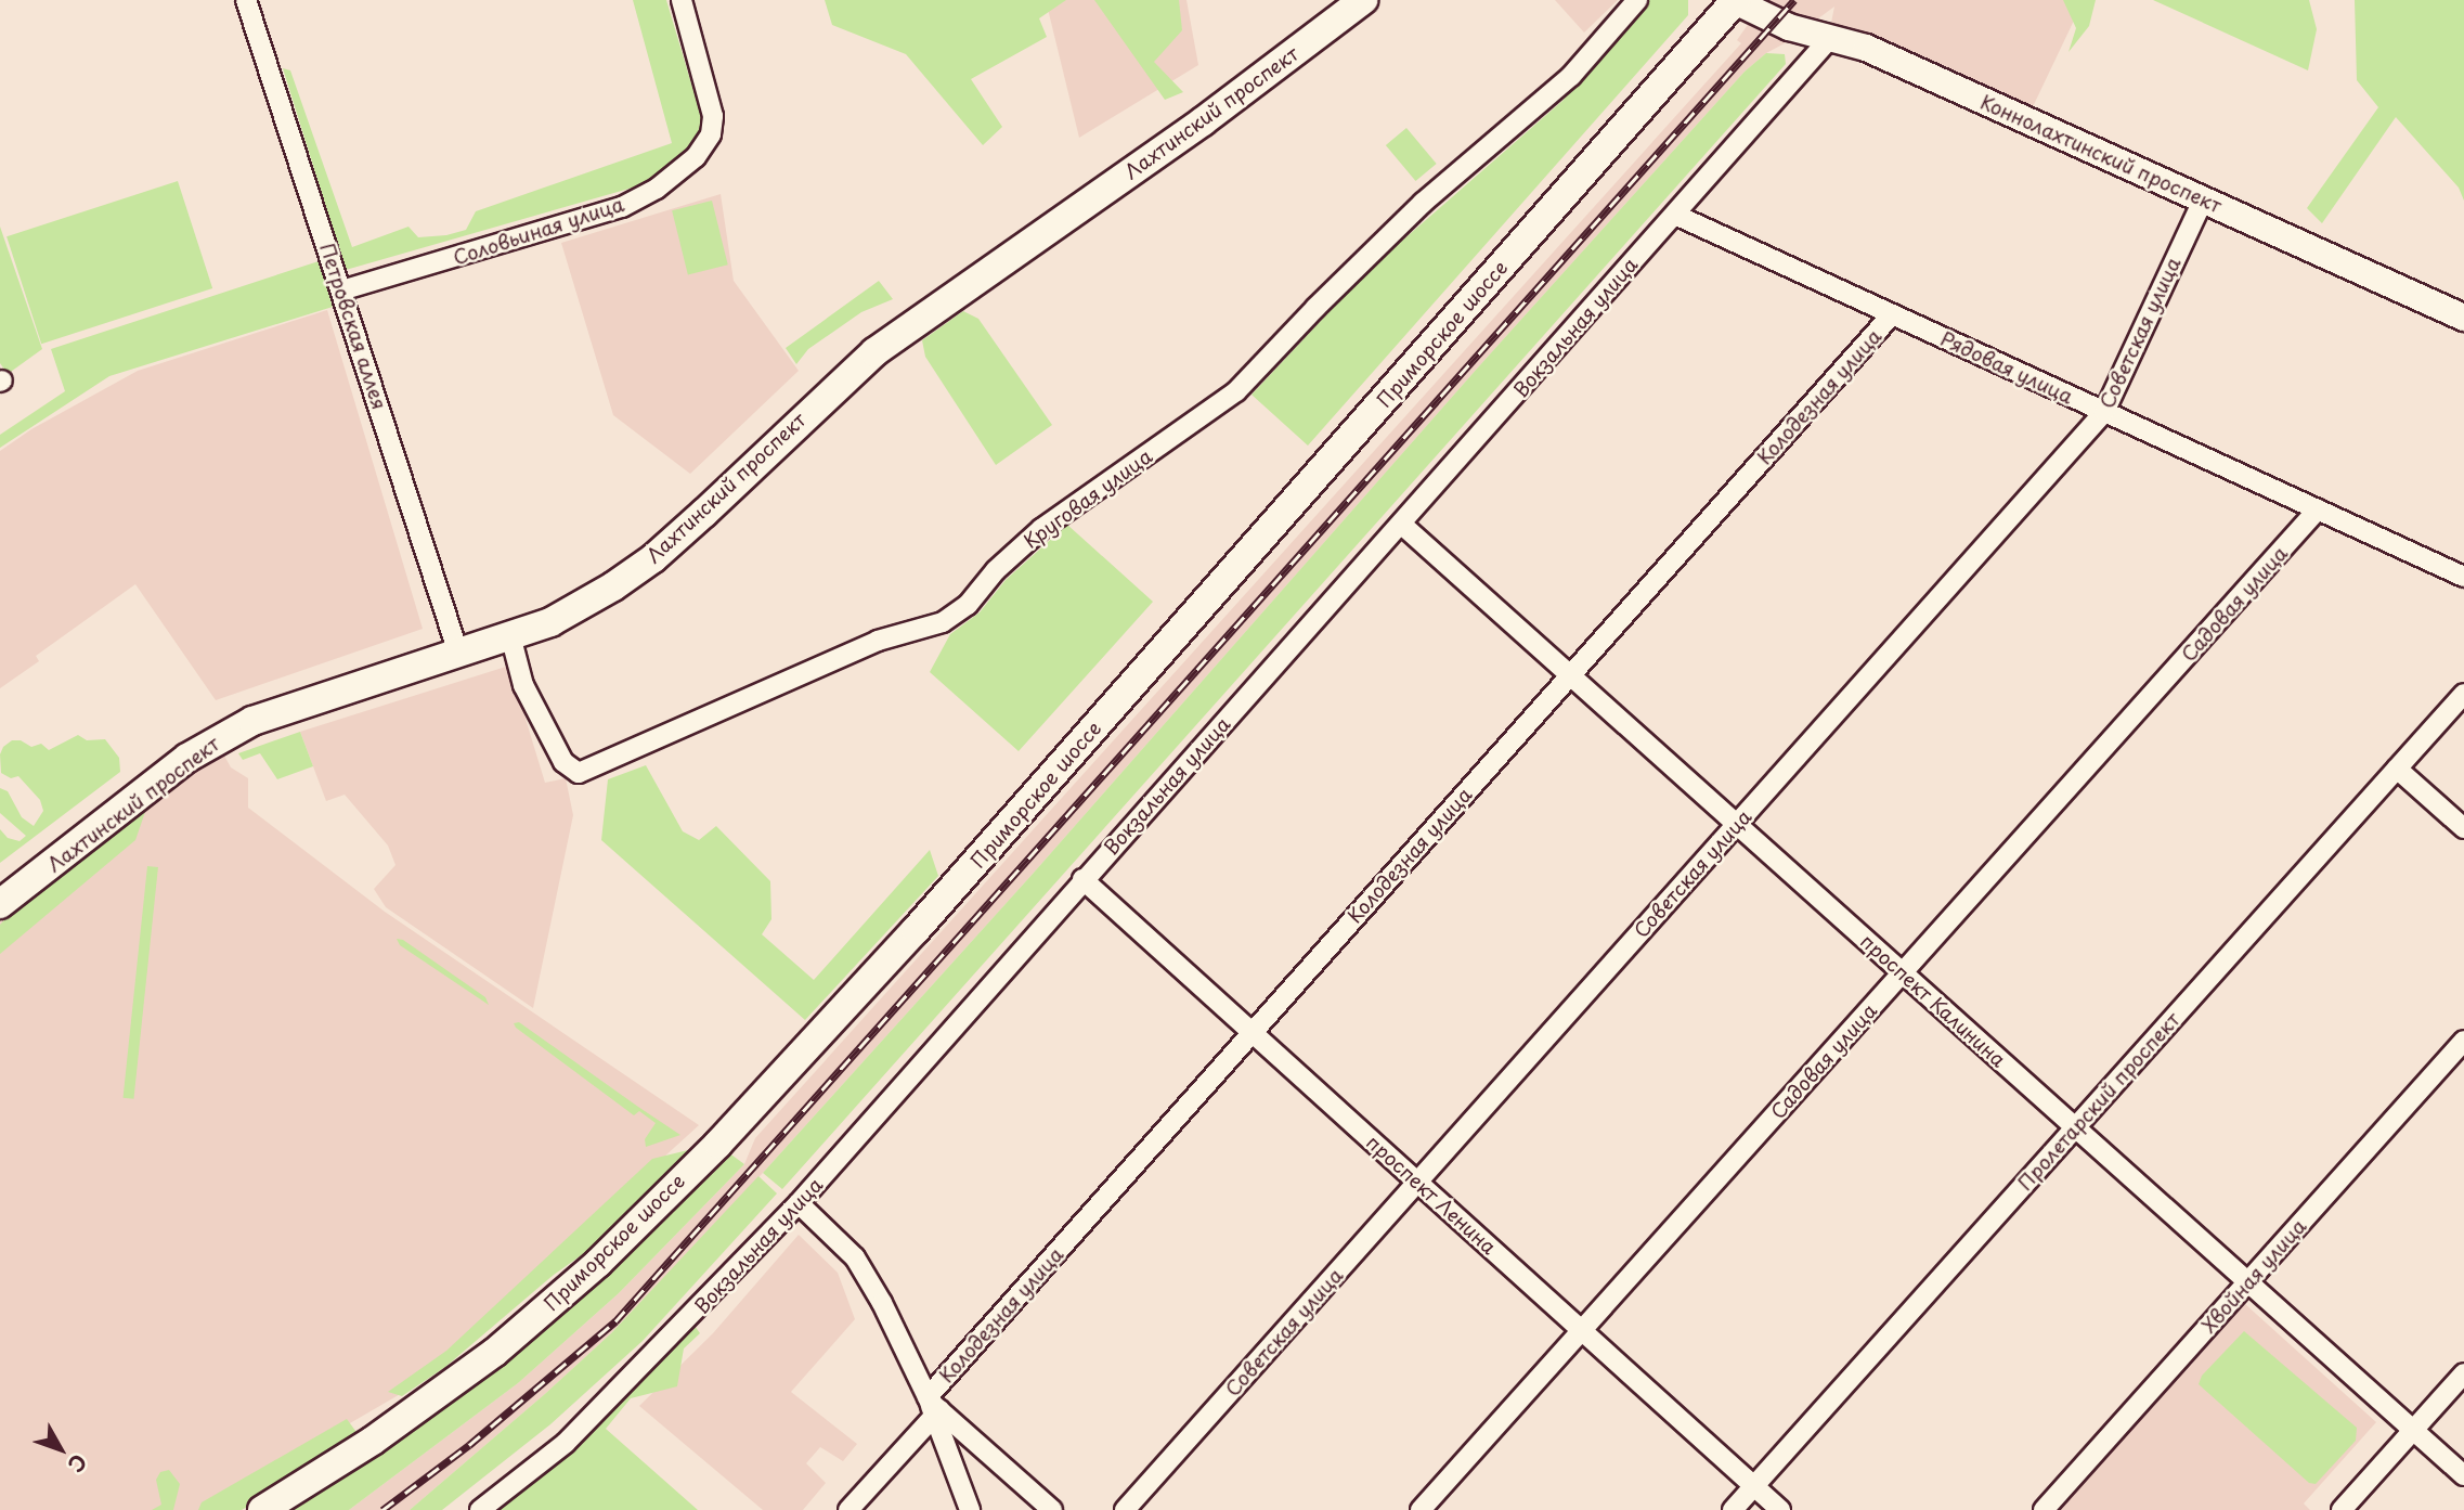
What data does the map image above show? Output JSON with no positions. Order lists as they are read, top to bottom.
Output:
{
  "streets": {
    "main road": ["Лахтинский проспект", "Коннолахтинский проспект", "Приморское шоссе"],
    "street": [
      "Соловьиная улица",
      "Петровская аллея",
      "Вокзальная улица",
      "Советская улица",
      "Рядовая улица",
      "Колодезная улица",
      "Круговая улица",
      "Садовая улица",
      "проспект Калинина",
      "Пролетарский проспект",
      "проспект Ленина",
      "Хвойная улица"
    ]
  },
  "crossings": [
    ["Лахтинский проспект", "Петровская аллея"],
    ["Лахтинский проспект", "Круговая улица"],
    ["Коннолахтинский проспект", "Вокзальная улица"],
    ["Коннолахтинский проспект", "Советская улица"],
    ["Коннолахтинский проспект", "Приморское шоссе"],
    ["Соловьиная улица", "Петровская аллея"],
    ["Вокзальная улица", "Рядовая улица"],
    ["Вокзальная улица", "проспект Калинина"],
    ["Вокзальная улица", "проспект Ленина"],
    ["Советская улица", "Рядовая улица"],
    ["Советская улица", "проспект Калинина"],
    ["Советская улица", "проспект Ленина"],
    ["Рядовая улица", "Колодезная улица"],
    ["Рядовая улица", "Садовая улица"],
    ["Колодезная улица", "проспект Калинина"],
    ["Колодезная улица", "проспект Ленина"],
    ["Садовая улица", "проспект Калинина"],
    ["Садовая улица", "проспект Ленина"],
    ["проспект Калинина", "Пролетарский проспект"],
    ["проспект Калинина", "Хвойная улица"],
    ["Пролетарский проспект", "проспект Ленина"]
  ],
  "north": "bottom right"
}
